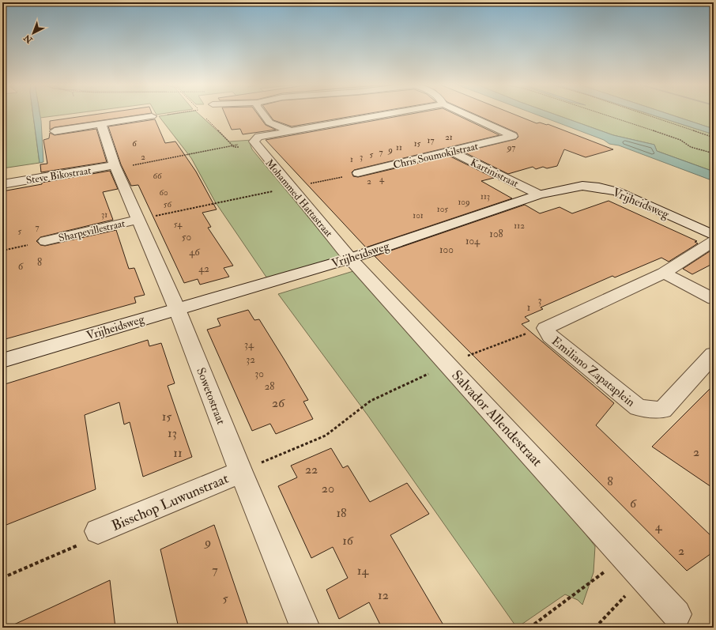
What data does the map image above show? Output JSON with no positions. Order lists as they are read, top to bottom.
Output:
{
  "streets": {
    "street": [
      "Chris Soumokilstraat",
      "Kartinistraat",
      "Steve Bikostraat",
      "Mohammed Hattastraat",
      "Vrijheidsweg",
      "Sharpevillestraat",
      "Emiliano Zapataplein",
      "Sowetostraat",
      "Salvador Allendestraat",
      "Bisschop Luwunstraat"
    ]
  },
  "crossings": [
    ["Chris Soumokilstraat", "Kartinistraat"],
    ["Kartinistraat", "Vrijheidsweg"],
    ["Steve Bikostraat", "Sowetostraat"],
    ["Mohammed Hattastraat", "Vrijheidsweg"],
    ["Mohammed Hattastraat", "Salvador Allendestraat"],
    ["Vrijheidsweg", "Sowetostraat"],
    ["Vrijheidsweg", "Salvador Allendestraat"],
    ["Sharpevillestraat", "Sowetostraat"],
    ["Sowetostraat", "Bisschop Luwunstraat"]
  ],
  "house_numbers": [
    "21",
    "17",
    "6",
    "15",
    "11",
    "97",
    "9",
    "7",
    "5",
    "2",
    "3",
    "1",
    "66",
    "4",
    "2",
    "60",
    "113",
    "109",
    "56",
    "105",
    "31",
    "101",
    "54",
    "112",
    "7",
    "5",
    "108",
    "50",
    "104",
    "100",
    "46",
    "8",
    "6",
    "42",
    "3",
    "1",
    "34",
    "32",
    "30",
    "28",
    "26",
    "15",
    "13",
    "2",
    "11",
    "22",
    "8",
    "20",
    "6",
    "18",
    "4",
    "16",
    "9",
    "2",
    "7",
    "14",
    "12",
    "5"
  ],
  "north": "bottom left"
}
